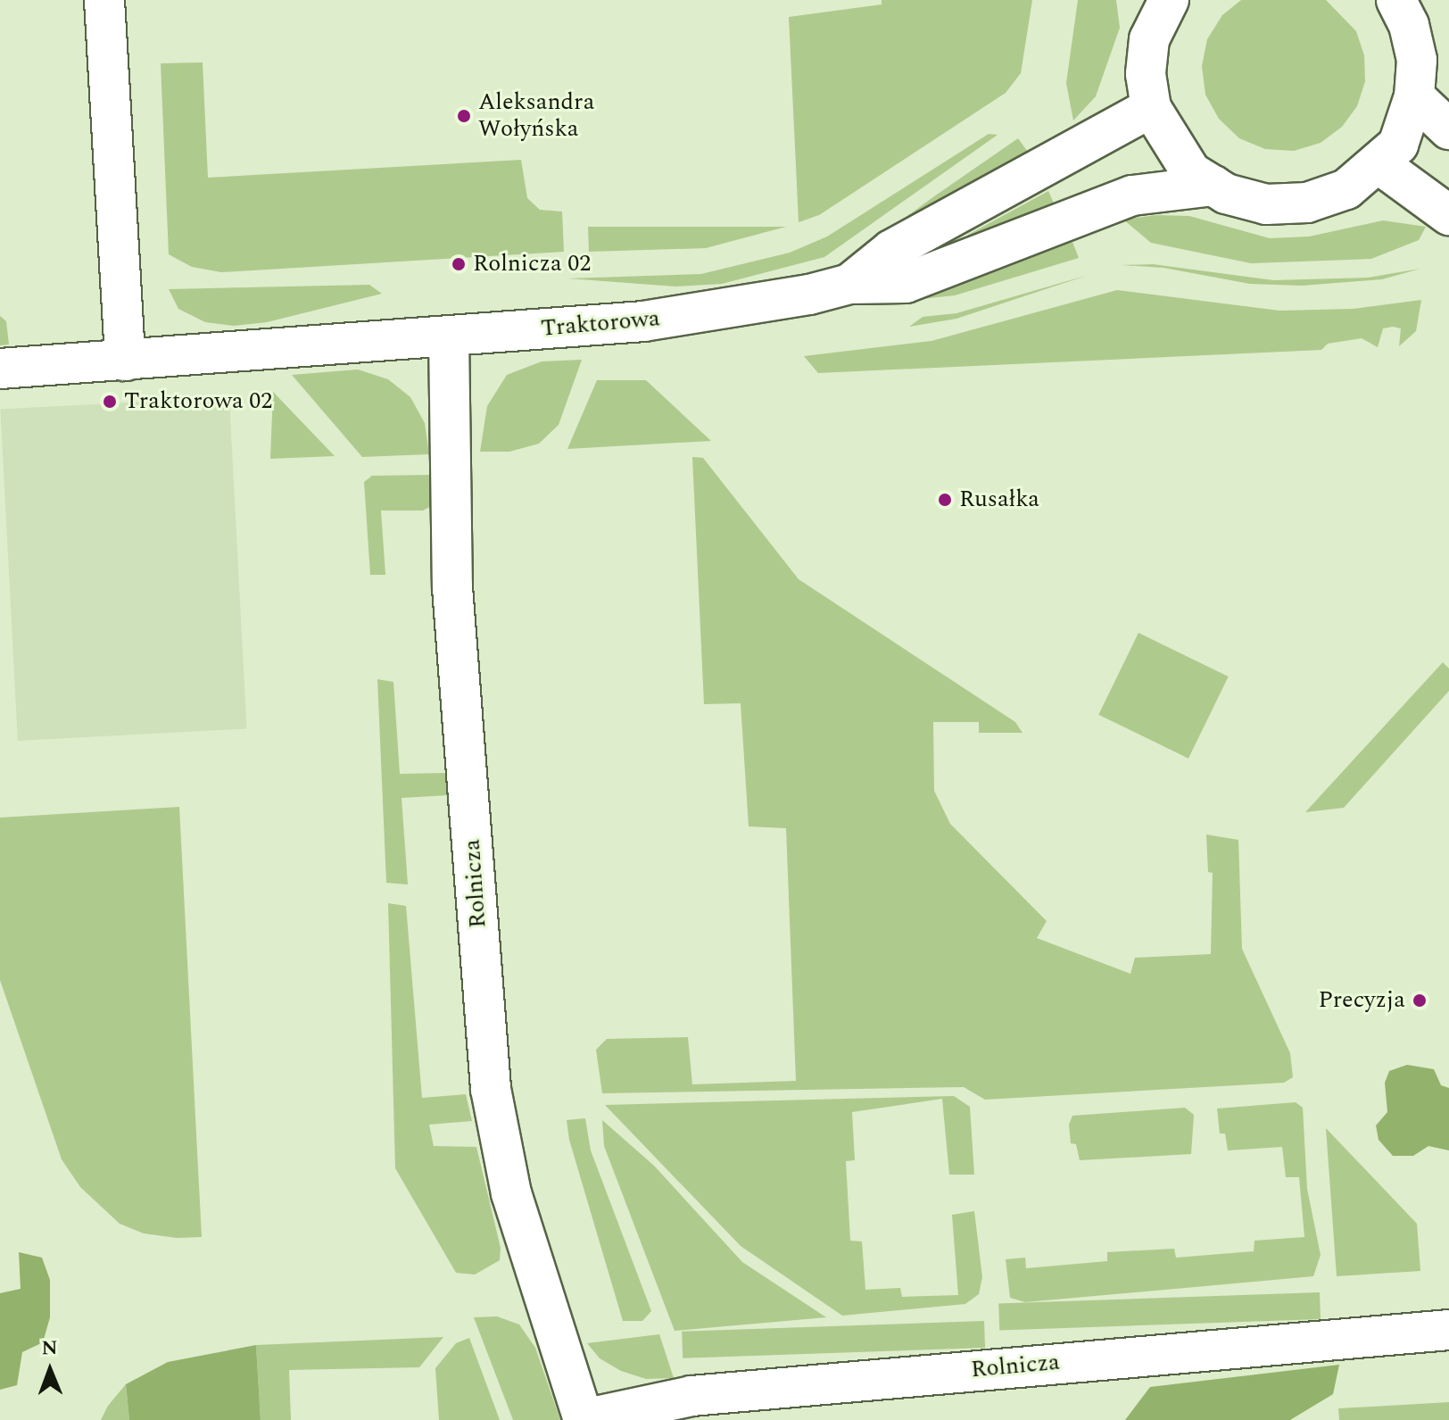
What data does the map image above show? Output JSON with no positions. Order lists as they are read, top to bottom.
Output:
{
  "streets": {
    "street": ["Traktorowa", "Rolnicza"]
  },
  "crossings": [
    ["Traktorowa", "Rolnicza"]
  ],
  "places": [
    "Aleksandra Wołyńska",
    "Rolnicza 02",
    "Traktorowa 02",
    "Rusałka",
    "Precyzja"
  ],
  "north": "top"
}
